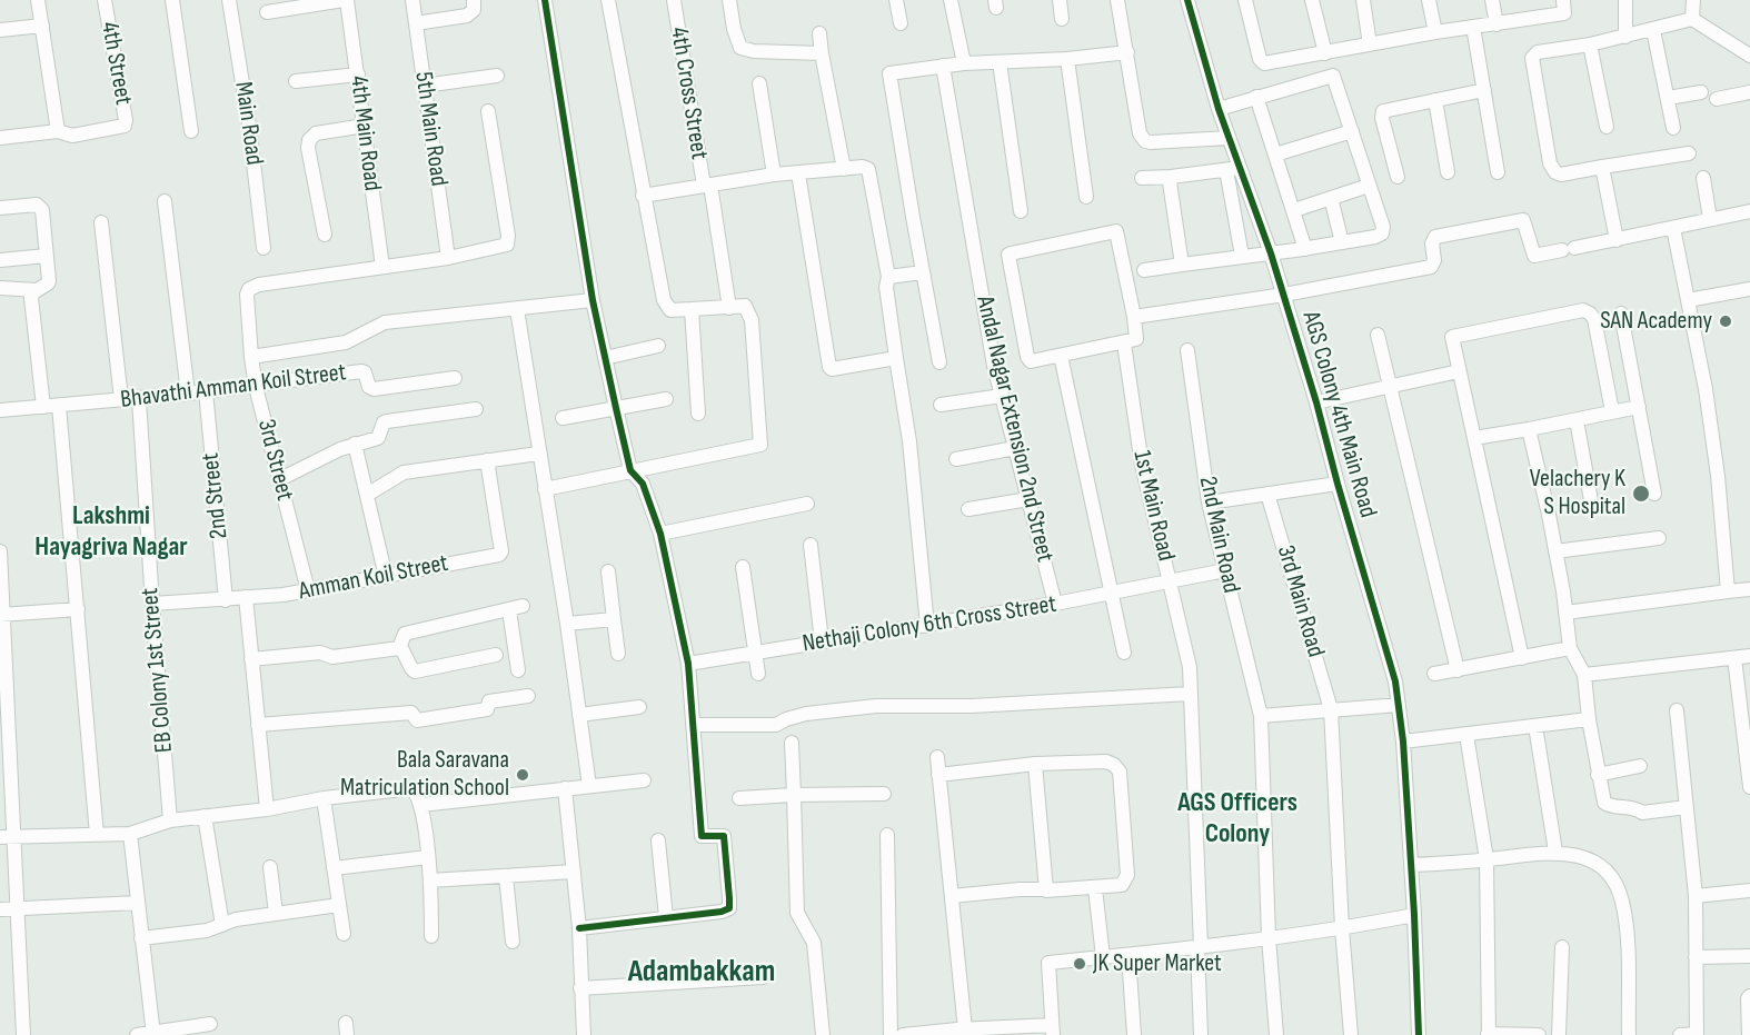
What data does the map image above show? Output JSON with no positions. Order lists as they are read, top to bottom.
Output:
{
  "streets": {
    "street": [
      "4th Street",
      "4th Cross Street",
      "Main Road",
      "5th Main Road",
      "4th Main Road",
      "Bhavathi Amman Koil Street",
      "AGS Colony 4th Main Road",
      "Andal Nagar Extension 2nd Street",
      "3rd Street",
      "2nd Street",
      "1st Main Road",
      "2nd Main Road",
      "Amman Koil Street",
      "3rd Main Road",
      "Nethaji Colony 6th Cross Street",
      "EB Colony 1st Street"
    ]
  },
  "crossings": [
    ["4th Main Road", "3rd Street"],
    ["Bhavathi Amman Koil Street", "3rd Street"],
    ["Bhavathi Amman Koil Street", "2nd Street"],
    ["Bhavathi Amman Koil Street", "EB Colony 1st Street"],
    ["Andal Nagar Extension 2nd Street", "Nethaji Colony 6th Cross Street"],
    ["3rd Street", "Amman Koil Street"],
    ["2nd Street", "Amman Koil Street"],
    ["1st Main Road", "Nethaji Colony 6th Cross Street"],
    ["2nd Main Road", "Nethaji Colony 6th Cross Street"],
    ["Amman Koil Street", "EB Colony 1st Street"]
  ],
  "districts": ["Lakshmi Hayagriva Nagar", "AGS Officers Colony", "Adambakkam"],
  "places": [
    "SAN Academy",
    "Velachery K S Hospital",
    "Bala Saravana Matriculation School",
    "JK Super Market"
  ]
}
